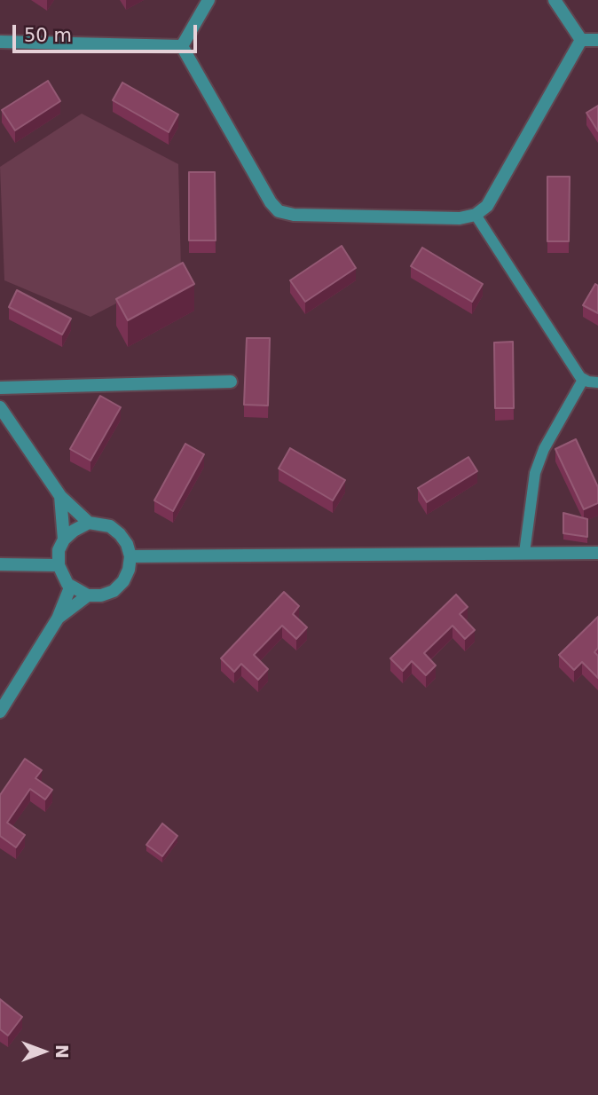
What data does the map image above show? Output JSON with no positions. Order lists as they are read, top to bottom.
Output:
{
  "scale_bar": "50 m",
  "north": "right"
}
